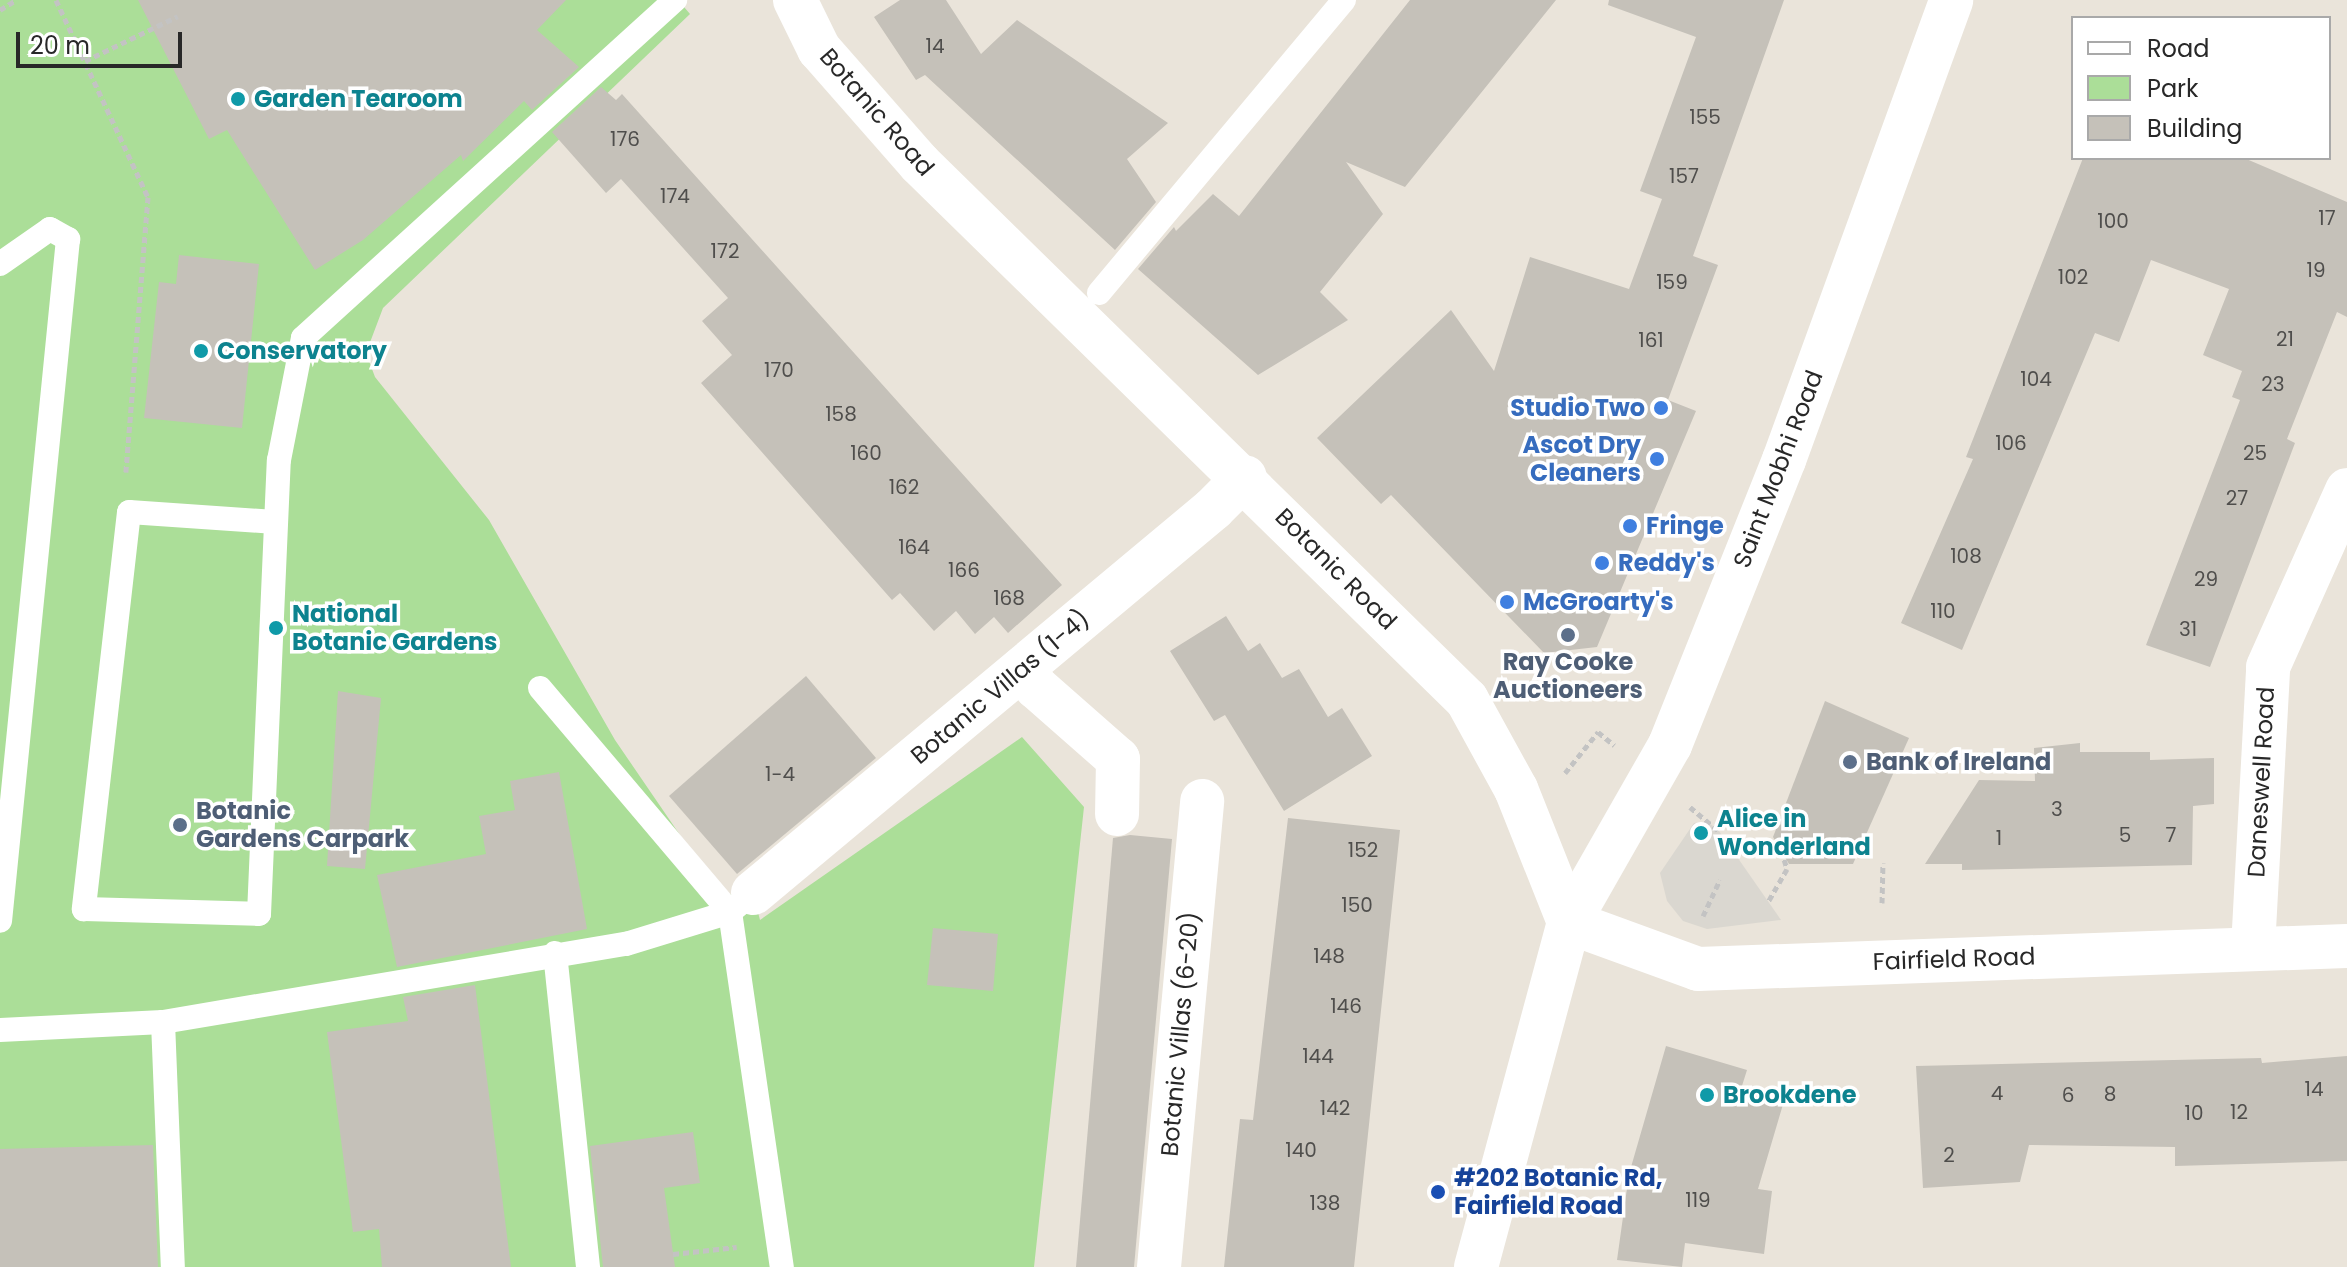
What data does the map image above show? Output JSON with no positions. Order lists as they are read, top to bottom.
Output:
{
  "streets": {
    "street": [
      "Botanic Road",
      "Saint Mobhi Road",
      "Botanic Villas (1-4)",
      "Daneswell Road",
      "Fairfield Road",
      "Botanic Villas (6-20)"
    ]
  },
  "crossings": [
    ["Botanic Road", "Saint Mobhi Road"],
    ["Botanic Road", "Botanic Villas (1-4)"],
    ["Botanic Road", "Fairfield Road"],
    ["Saint Mobhi Road", "Fairfield Road"],
    ["Daneswell Road", "Fairfield Road"]
  ],
  "places": [
    "Garden Tearoom",
    "Conservatory",
    "Studio Two",
    "Ascot Dry Cleaners",
    "Fringe",
    "Reddy's",
    "McGroarty's",
    "National Botanic Gardens",
    "Ray Cooke Auctioneers",
    "Bank of Ireland",
    "Botanic Gardens Carpark",
    "Alice in Wonderland",
    "Brookdene",
    "#202 Botanic Rd, Fairfield Road"
  ],
  "house_numbers": [
    "14",
    "155",
    "176",
    "157",
    "174",
    "17",
    "100",
    "172",
    "19",
    "102",
    "159",
    "21",
    "161",
    "170",
    "104",
    "23",
    "158",
    "106",
    "160",
    "25",
    "162",
    "27",
    "164",
    "108",
    "166",
    "29",
    "168",
    "110",
    "31",
    "1-4",
    "3",
    "5",
    "7",
    "1",
    "152",
    "150",
    "148",
    "146",
    "144",
    "14",
    "4",
    "8",
    "6",
    "142",
    "12",
    "10",
    "140",
    "2",
    "119",
    "138"
  ],
  "legend": ["Road", "Park", "Building"],
  "scale_bar": "20 m"
}
